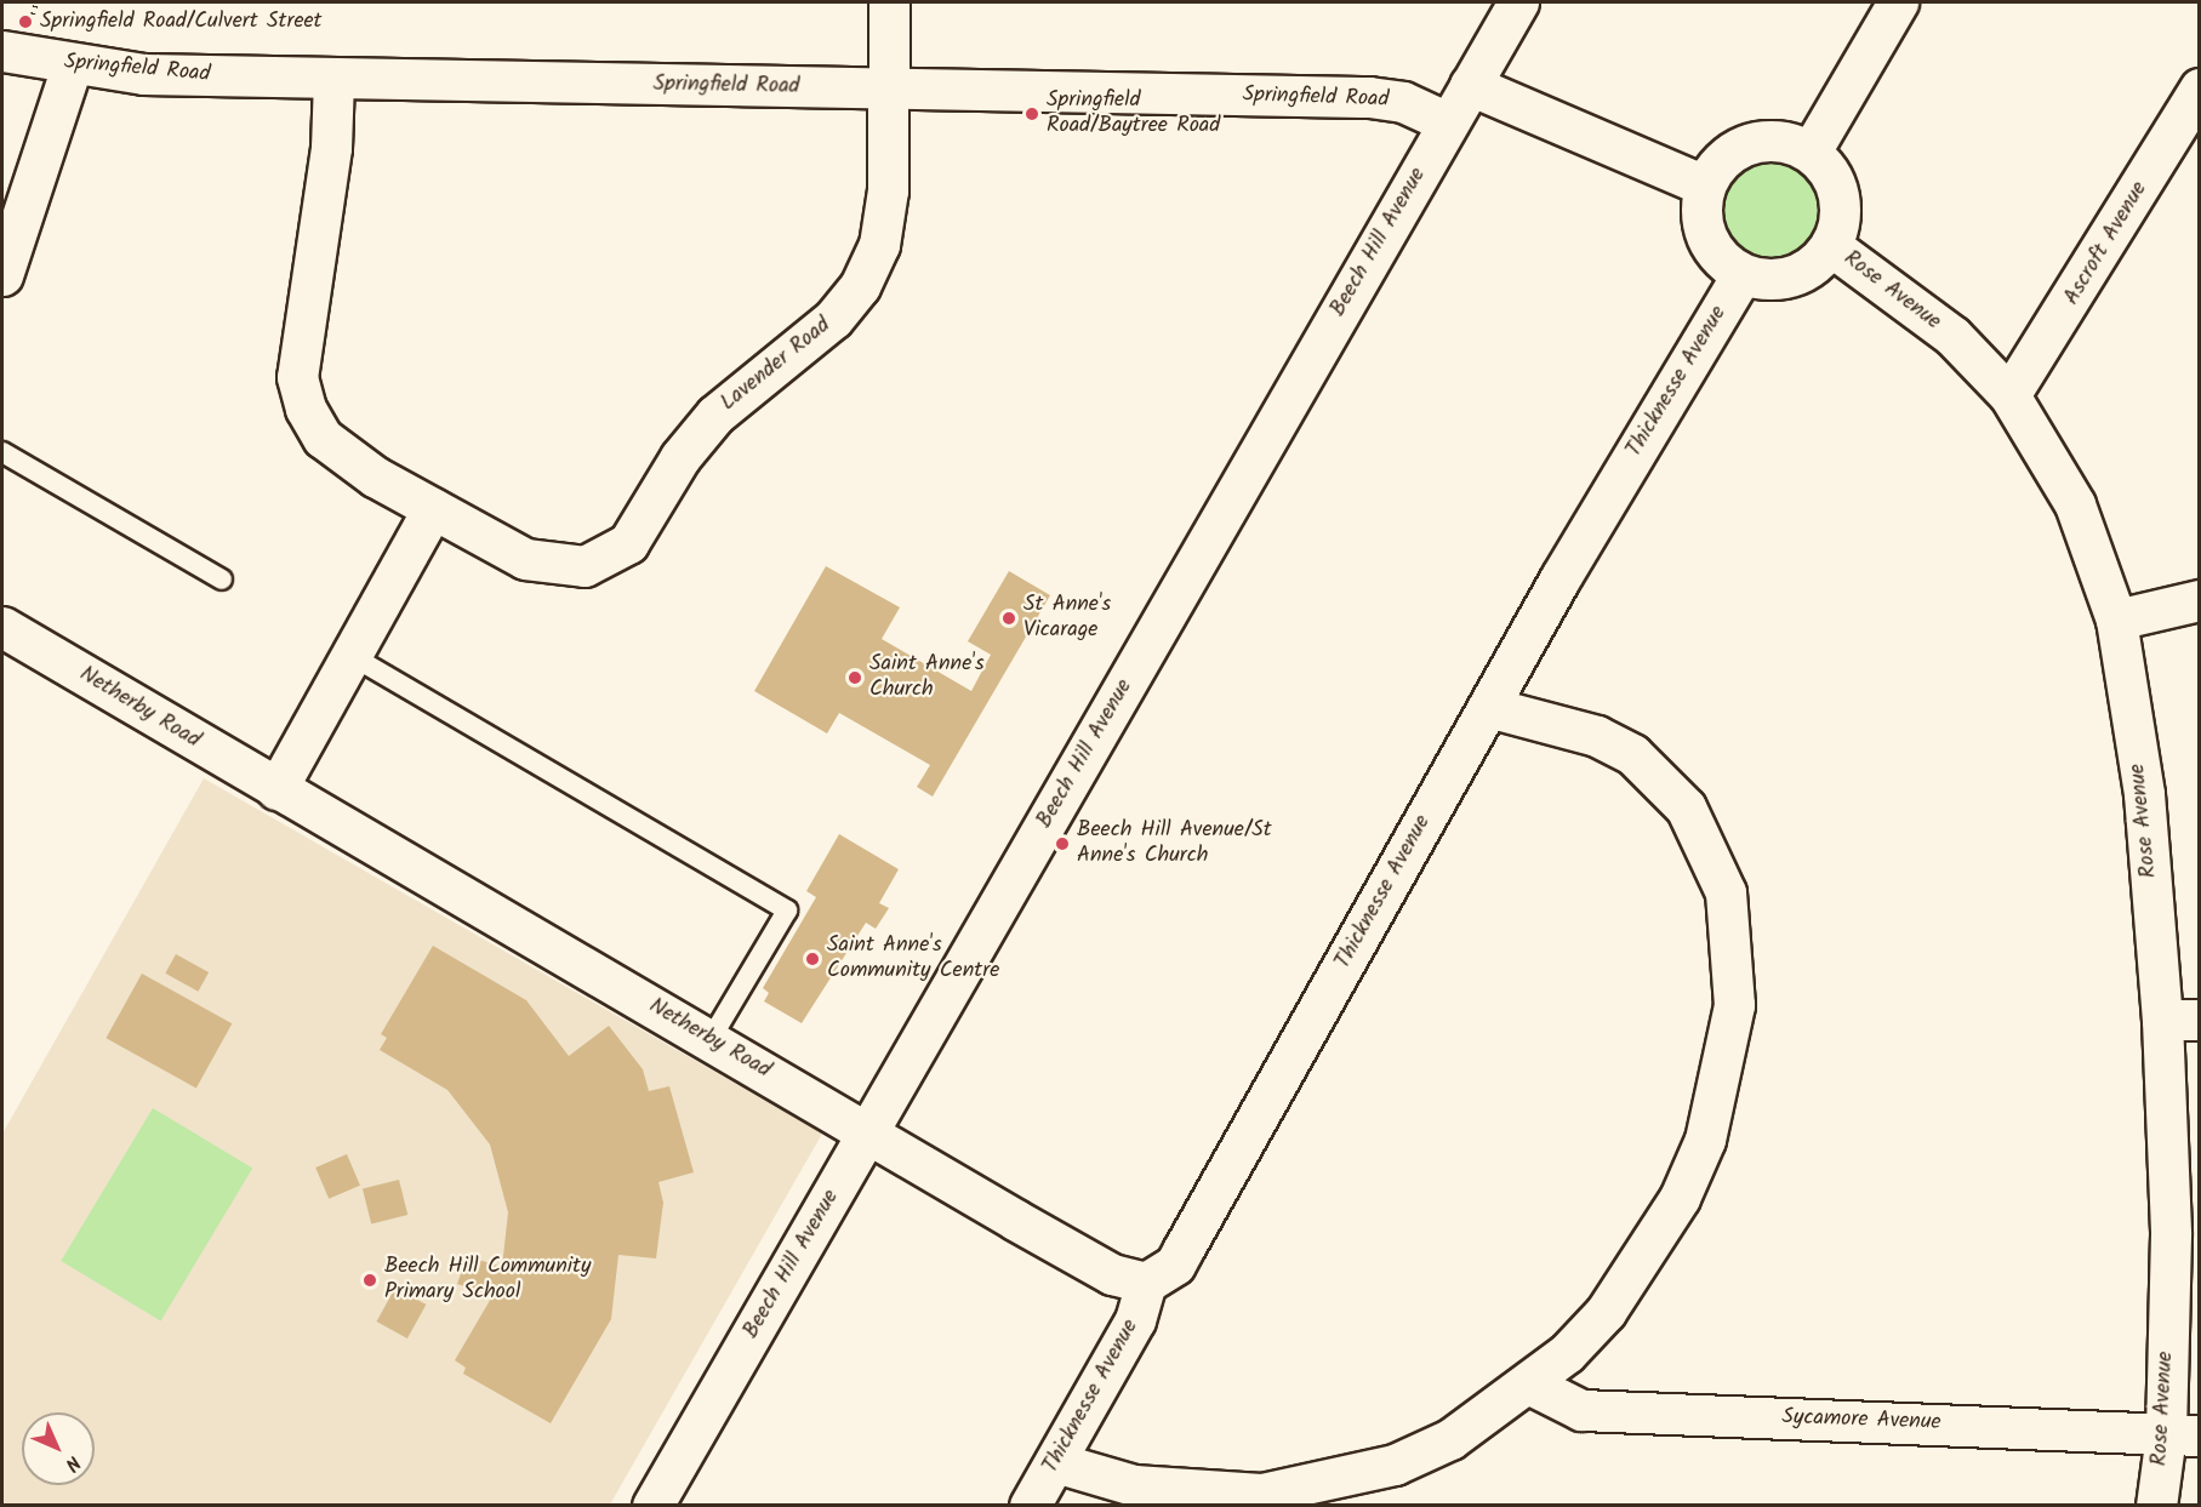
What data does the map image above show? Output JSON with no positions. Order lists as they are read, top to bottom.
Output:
{
  "streets": {
    "street": [
      "Springfield Road",
      "Beech Hill Avenue",
      "Ascroft Avenue",
      "Rose Avenue",
      "Lavender Road",
      "Thicknesse Avenue",
      "Netherby Road",
      "Sycamore Avenue"
    ]
  },
  "crossings": [
    ["Springfield Road", "Beech Hill Avenue"],
    ["Springfield Road", "Lavender Road"],
    ["Beech Hill Avenue", "Netherby Road"],
    ["Ascroft Avenue", "Rose Avenue"],
    ["Rose Avenue", "Thicknesse Avenue"],
    ["Rose Avenue", "Sycamore Avenue"],
    ["Thicknesse Avenue", "Netherby Road"]
  ],
  "places": [
    "Springfield Road/Culvert Street",
    "Springfield Road/Baytree Road",
    "St Anne's Vicarage",
    "Saint Anne's Church",
    "Beech Hill Avenue/St Anne's Church",
    "Saint Anne's Community Centre",
    "Beech Hill Community Primary School"
  ],
  "north": "bottom right"
}
